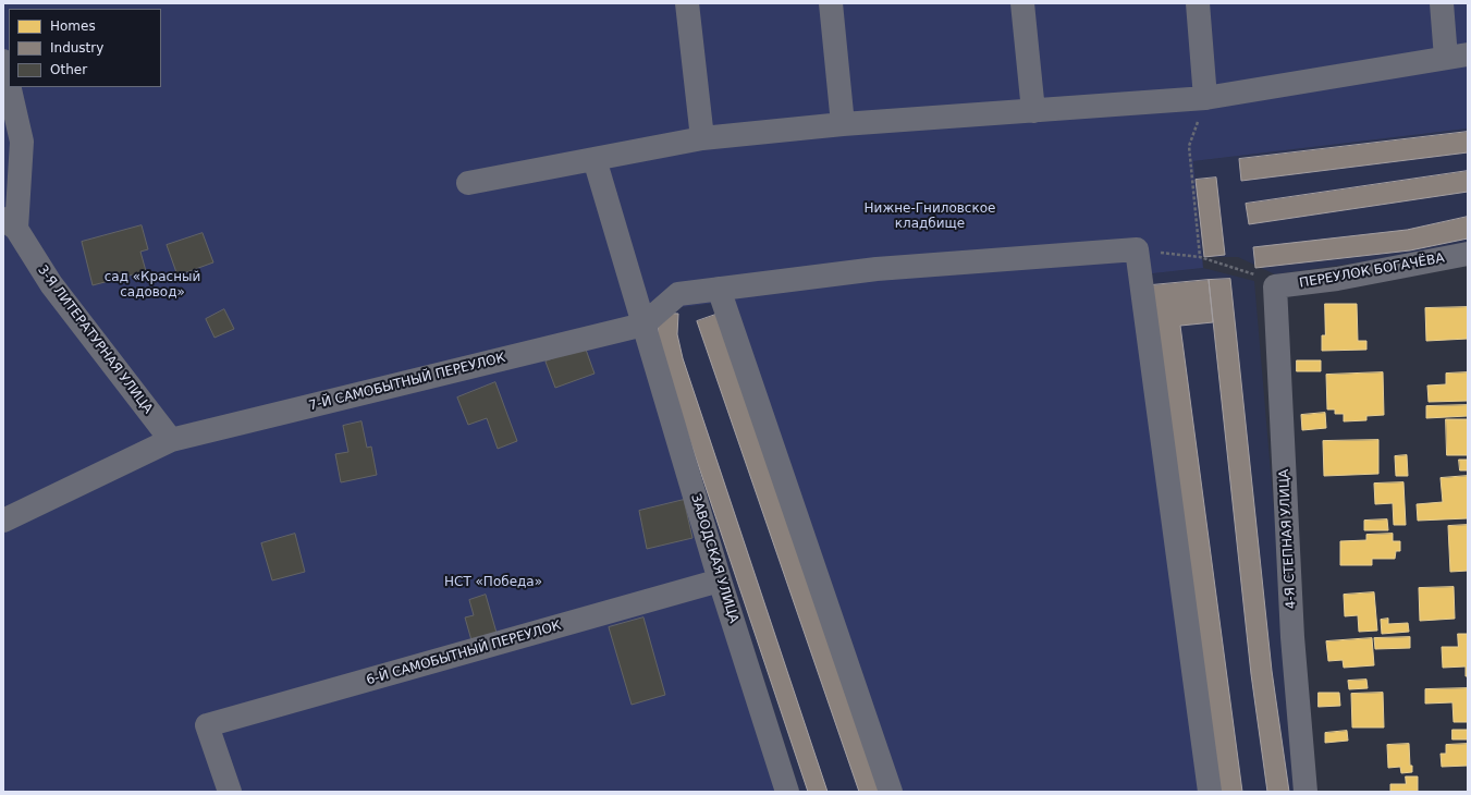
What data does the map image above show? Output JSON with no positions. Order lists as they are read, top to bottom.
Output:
{
  "streets": {
    "street": [
      "ПЕРЕУЛОК БОГАЧЁВА",
      "3-Я ЛИТЕРАТУРНАЯ УЛИЦА",
      "7-Й САМОБЫТНЫЙ ПЕРЕУЛОК",
      "4-Я СТЕПНАЯ УЛИЦА",
      "ЗАВОДСКАЯ УЛИЦА",
      "6-Й САМОБЫТНЫЙ ПЕРЕУЛОК"
    ]
  },
  "crossings": [
    ["ПЕРЕУЛОК БОГАЧЁВА", "4-Я СТЕПНАЯ УЛИЦА"],
    ["3-Я ЛИТЕРАТУРНАЯ УЛИЦА", "7-Й САМОБЫТНЫЙ ПЕРЕУЛОК"],
    ["7-Й САМОБЫТНЫЙ ПЕРЕУЛОК", "ЗАВОДСКАЯ УЛИЦА"],
    ["ЗАВОДСКАЯ УЛИЦА", "6-Й САМОБЫТНЫЙ ПЕРЕУЛОК"]
  ],
  "parks": ["Нижне-Гниловское кладбище", "сад «Красный садовод»", "НСТ «Победа»"],
  "legend": ["Homes", "Industry", "Other"]
}
